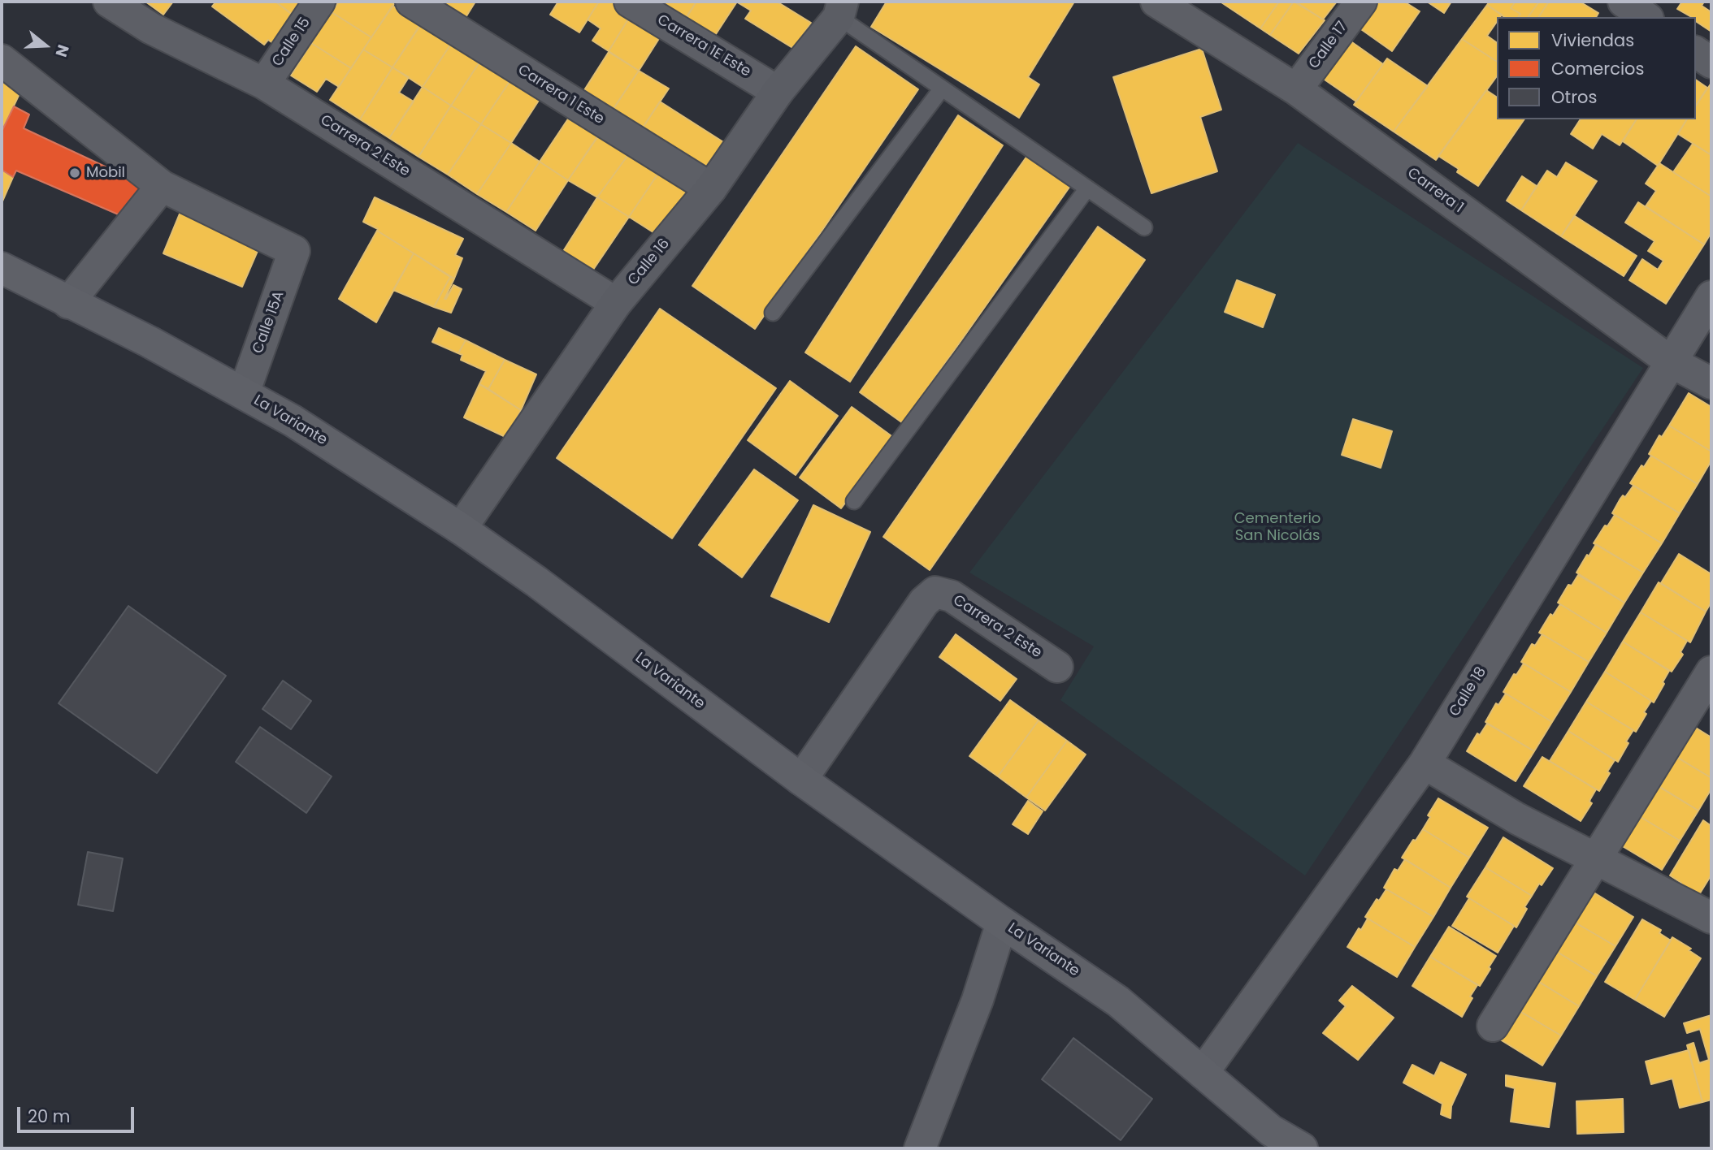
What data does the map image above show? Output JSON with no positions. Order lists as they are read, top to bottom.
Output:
{
  "streets": {
    "main road": ["La Variante"],
    "street": [
      "Calle 15",
      "Calle 17",
      "Carrera 1E Este",
      "Carrera 1 Este",
      "Carrera 2 Este",
      "Carrera 1",
      "Calle 16",
      "Calle 15A",
      "Calle 18"
    ]
  },
  "crossings": [
    ["Calle 15", "Carrera 2 Este"],
    ["Calle 17", "Carrera 1"],
    ["Carrera 1E Este", "Calle 16"],
    ["Carrera 1 Este", "Calle 16"],
    ["Carrera 2 Este", "Calle 16"],
    ["Carrera 2 Este", "La Variante"],
    ["Carrera 1", "Calle 18"],
    ["Calle 16", "La Variante"],
    ["Calle 15A", "La Variante"],
    ["La Variante", "Calle 18"]
  ],
  "parks": ["Cementerio San Nicolás"],
  "places": ["Mobil"],
  "legend": ["Viviendas", "Comercios", "Otros"],
  "scale_bar": "20 m",
  "north": "right"
}
